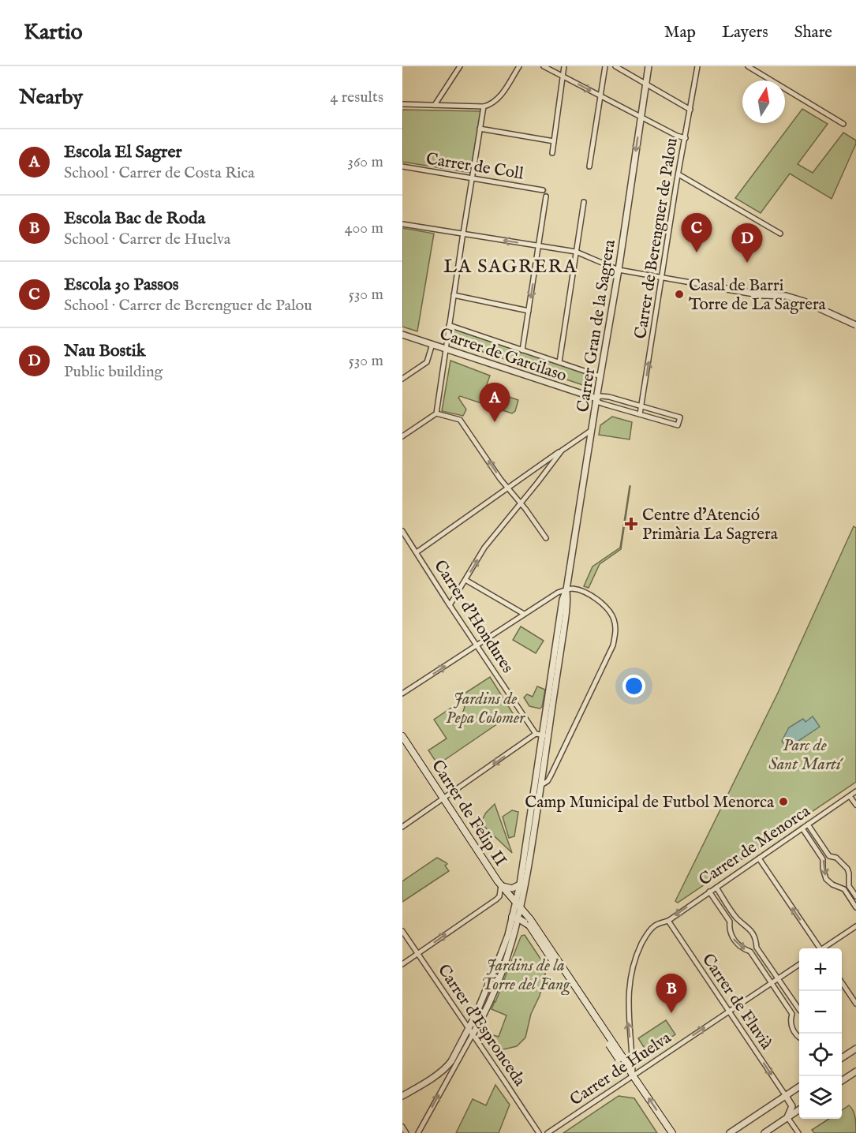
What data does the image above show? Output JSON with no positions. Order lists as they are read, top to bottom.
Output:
{
  "streets": {
    "main road": ["Carrer de Felip II"],
    "street": [
      "Carrer de Coll",
      "Carrer de Berenguer de Palou",
      "Carrer Gran de la Sagrera",
      "Carrer de Garcilaso",
      "Carrer d'Hondures",
      "Carrer de Menorca",
      "Carrer de Fluvià",
      "Carrer d'Espronceda",
      "Carrer de Huelva"
    ]
  },
  "crossings": [
    ["Carrer de Berenguer de Palou", "Carrer de Garcilaso"],
    ["Carrer Gran de la Sagrera", "Carrer de Garcilaso"],
    ["Carrer Gran de la Sagrera", "Carrer de Felip II"],
    ["Carrer de Menorca", "Carrer de Fluvià"],
    ["Carrer de Menorca", "Carrer de Huelva"],
    ["Carrer de Fluvià", "Carrer de Huelva"]
  ],
  "one_way": ["Carrer de Berenguer de Palou", "Carrer de Fluvià", "Carrer de Huelva"],
  "districts": ["LA SAGRERA"],
  "parks": ["Jardins de Pepa Colomer", "Parc de Sant Martí", "Jardins de la Torre del Fang"],
  "places": {
    "other": ["Casal de Barri Torre de La Sagrera", "Camp Municipal de Futbol Menorca"],
    "health": ["Centre d'Atenció Primària La Sagrera"]
  },
  "north": "top",
  "page": {
    "header": "Kartio",
    "nav": ["Map", "Layers", "Share"],
    "heading": ["Nearby", "4 results"],
    "list": [
      {
        "mark": "A",
        "name": "Escola El Sagrer",
        "note": "School · Carrer de Costa Rica",
        "value": "360 m"
      },
      {
        "mark": "B",
        "name": "Escola Bac de Roda",
        "note": "School · Carrer de Huelva",
        "value": "400 m"
      },
      {
        "mark": "C",
        "name": "Escola 30 Passos",
        "note": "School · Carrer de Berenguer de Palou",
        "value": "530 m"
      },
      {
        "mark": "D",
        "name": "Nau Bostik",
        "note": "Public building",
        "value": "530 m"
      }
    ],
    "pins": [
      "C",
      "D",
      "A",
      "B"
    ],
    "map_buttons": ["+", "−"]
  }
}
